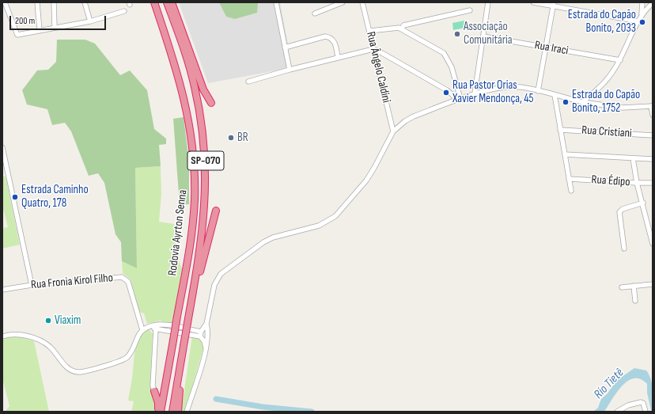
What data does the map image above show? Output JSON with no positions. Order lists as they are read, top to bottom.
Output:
{
  "streets": {
    "highway": ["SP-070", "Rodovia Ayrton Senna"],
    "street": [
      "Rua Iraci",
      "Rua Ângelo Caldini",
      "Rua Cristiani",
      "Rua Édipo",
      "Rua Fronia Kirol Filho"
    ]
  },
  "water": ["Rio Tietê"],
  "places": [
    "Estrada do Capão Bonito, 2033",
    "Associação Comunitária",
    "Rua Pastor Orias Xavier Mendonça, 45",
    "Estrada do Capão Bonito, 1752",
    "BR",
    "Estrada Caminho Quatro, 178",
    "Viaxim"
  ],
  "scale_bar": "200 m"
}
